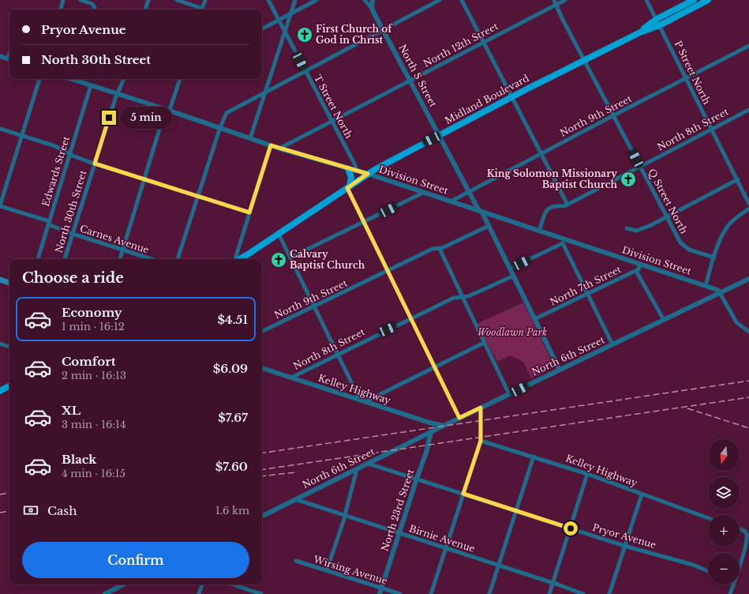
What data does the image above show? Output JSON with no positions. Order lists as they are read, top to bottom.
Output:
{
  "streets": {
    "main road": ["Midland Boulevard"],
    "street": [
      "North 12th Street",
      "P Street North",
      "North S Street",
      "T Street North",
      "North 9th Street",
      "North 8th Street",
      "Edwards Street",
      "Division Street",
      "Q Street North",
      "North 30th Street",
      "Carnes Avenue",
      "North 7th Street",
      "North 6th Street",
      "Kelley Highway",
      "North 23rd Street",
      "Pryor Avenue",
      "Birnie Avenue",
      "Wirsing Avenue"
    ]
  },
  "crossings": [
    ["North 12th Street", "North S Street"],
    ["North 12th Street", "T Street North"],
    ["North 12th Street", "Division Street"],
    ["North 12th Street", "Q Street North"],
    ["P Street North", "Midland Boulevard"],
    ["P Street North", "North 9th Street"],
    ["P Street North", "North 8th Street"],
    ["North S Street", "Midland Boulevard"],
    ["North S Street", "North 9th Street"],
    ["North S Street", "North 8th Street"],
    ["North S Street", "Division Street"],
    ["North S Street", "North 7th Street"],
    ["North S Street", "North 6th Street"],
    ["Midland Boulevard", "Division Street"],
    ["Midland Boulevard", "Q Street North"],
    ["T Street North", "Division Street"],
    ["North 9th Street", "Division Street"],
    ["North 9th Street", "Q Street North"],
    ["North 8th Street", "Division Street"],
    ["North 8th Street", "Q Street North"],
    ["North 8th Street", "Kelley Highway"],
    ["Edwards Street", "Division Street"],
    ["Edwards Street", "Carnes Avenue"],
    ["Division Street", "North 30th Street"],
    ["Division Street", "North 7th Street"],
    ["Division Street", "North 6th Street"],
    ["North 30th Street", "Carnes Avenue"],
    ["North 6th Street", "Kelley Highway"],
    ["North 6th Street", "North 23rd Street"],
    ["North 6th Street", "Pryor Avenue"],
    ["North 6th Street", "Birnie Avenue"],
    ["North 23rd Street", "Pryor Avenue"],
    ["North 23rd Street", "Birnie Avenue"],
    ["North 23rd Street", "Wirsing Avenue"]
  ],
  "parks": ["Woodlawn Park"],
  "places": {
    "church": ["First Church of God in Christ", "King Solomon Missionary Baptist Church", "Calvary Baptist Church"]
  },
  "north": "bottom",
  "page": {
    "banner": ["Pryor Avenue", "North 30th Street"],
    "bubble": "5 min",
    "heading": "Choose a ride",
    "list": [
      {
        "name": "Economy",
        "note": "1 min · 16:12",
        "value": "$4.51"
      },
      {
        "name": "Comfort",
        "note": "2 min · 16:13",
        "value": "$6.09"
      },
      {
        "name": "XL",
        "note": "3 min · 16:14",
        "value": "$7.67"
      },
      {
        "name": "Black",
        "note": "4 min · 16:15",
        "value": "$7.60"
      }
    ],
    "map_buttons": ["+", "−"],
    "pay": ["Cash", "1.6 km"],
    "buttons": "Confirm"
  }
}
